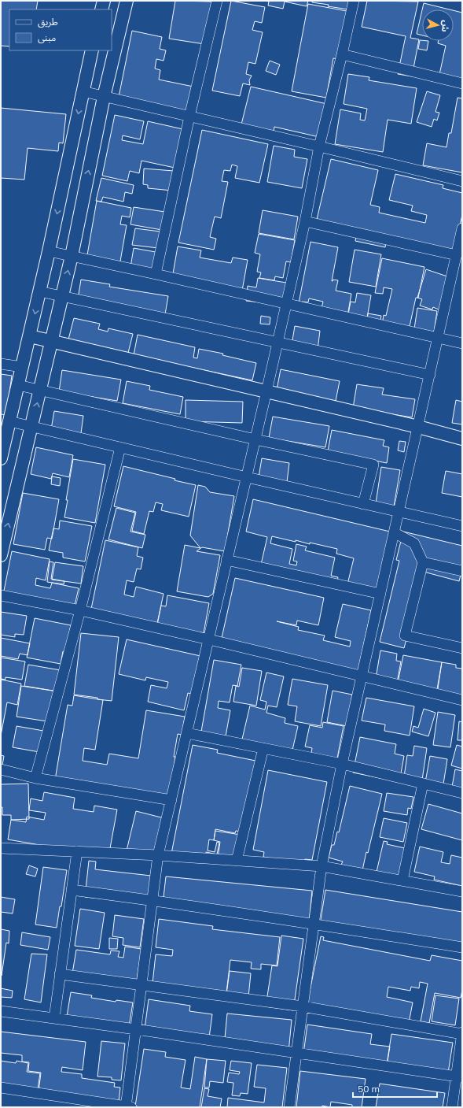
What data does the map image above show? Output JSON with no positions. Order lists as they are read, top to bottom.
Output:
{
  "legend": ["طريق", "مبنى"],
  "scale_bar": "50 m",
  "north": "right"
}
